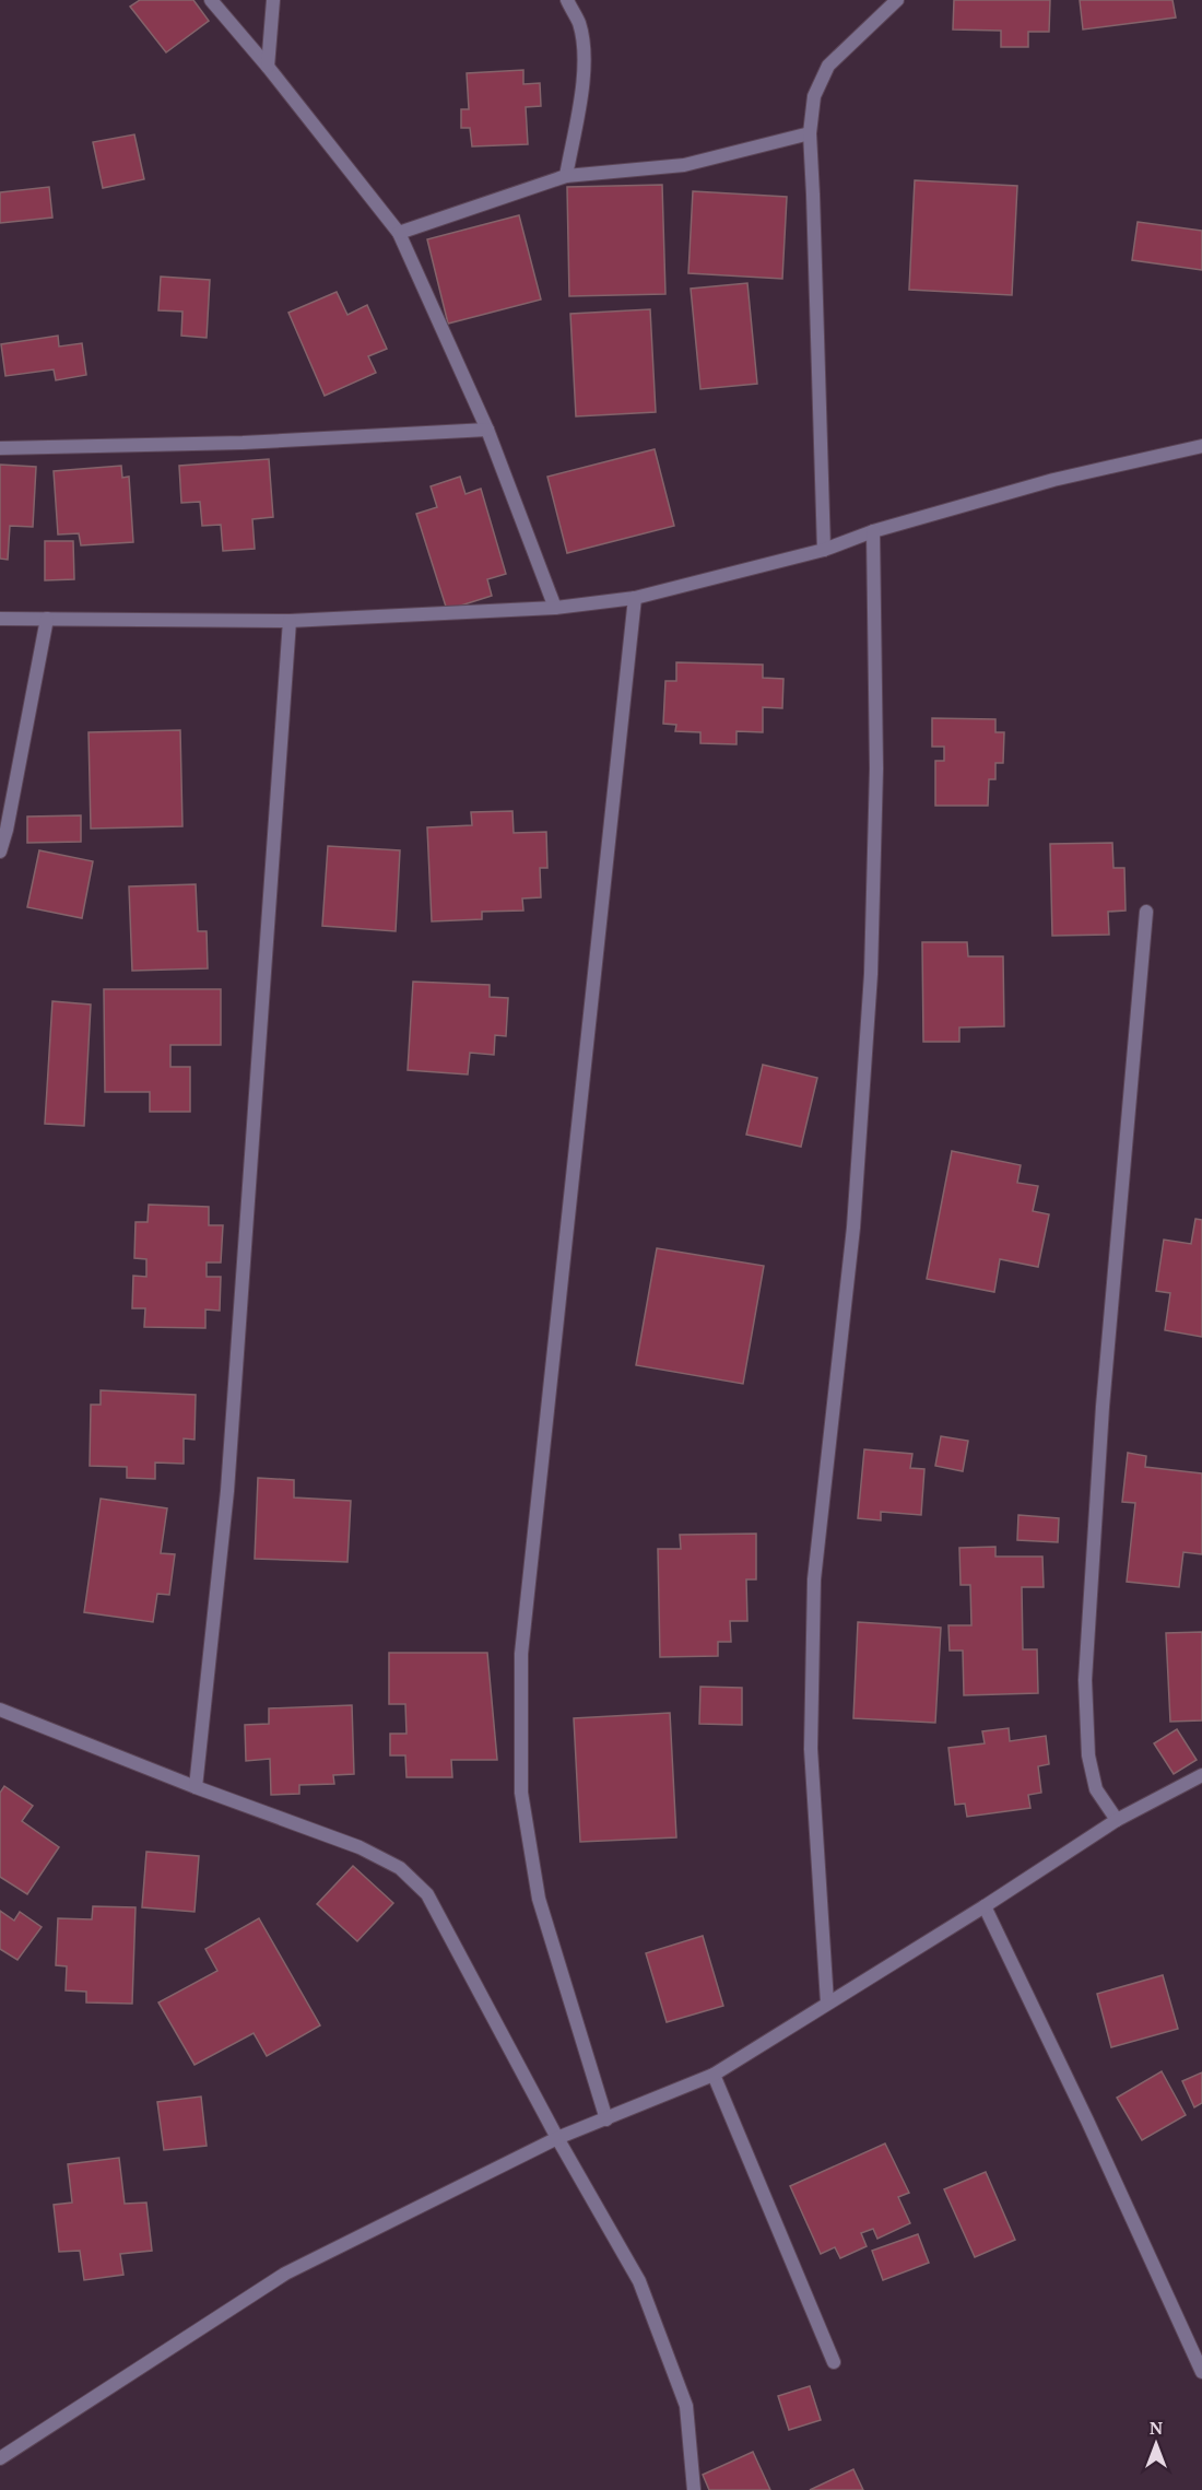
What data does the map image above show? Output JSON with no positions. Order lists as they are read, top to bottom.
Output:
{
  "north": "top"
}
